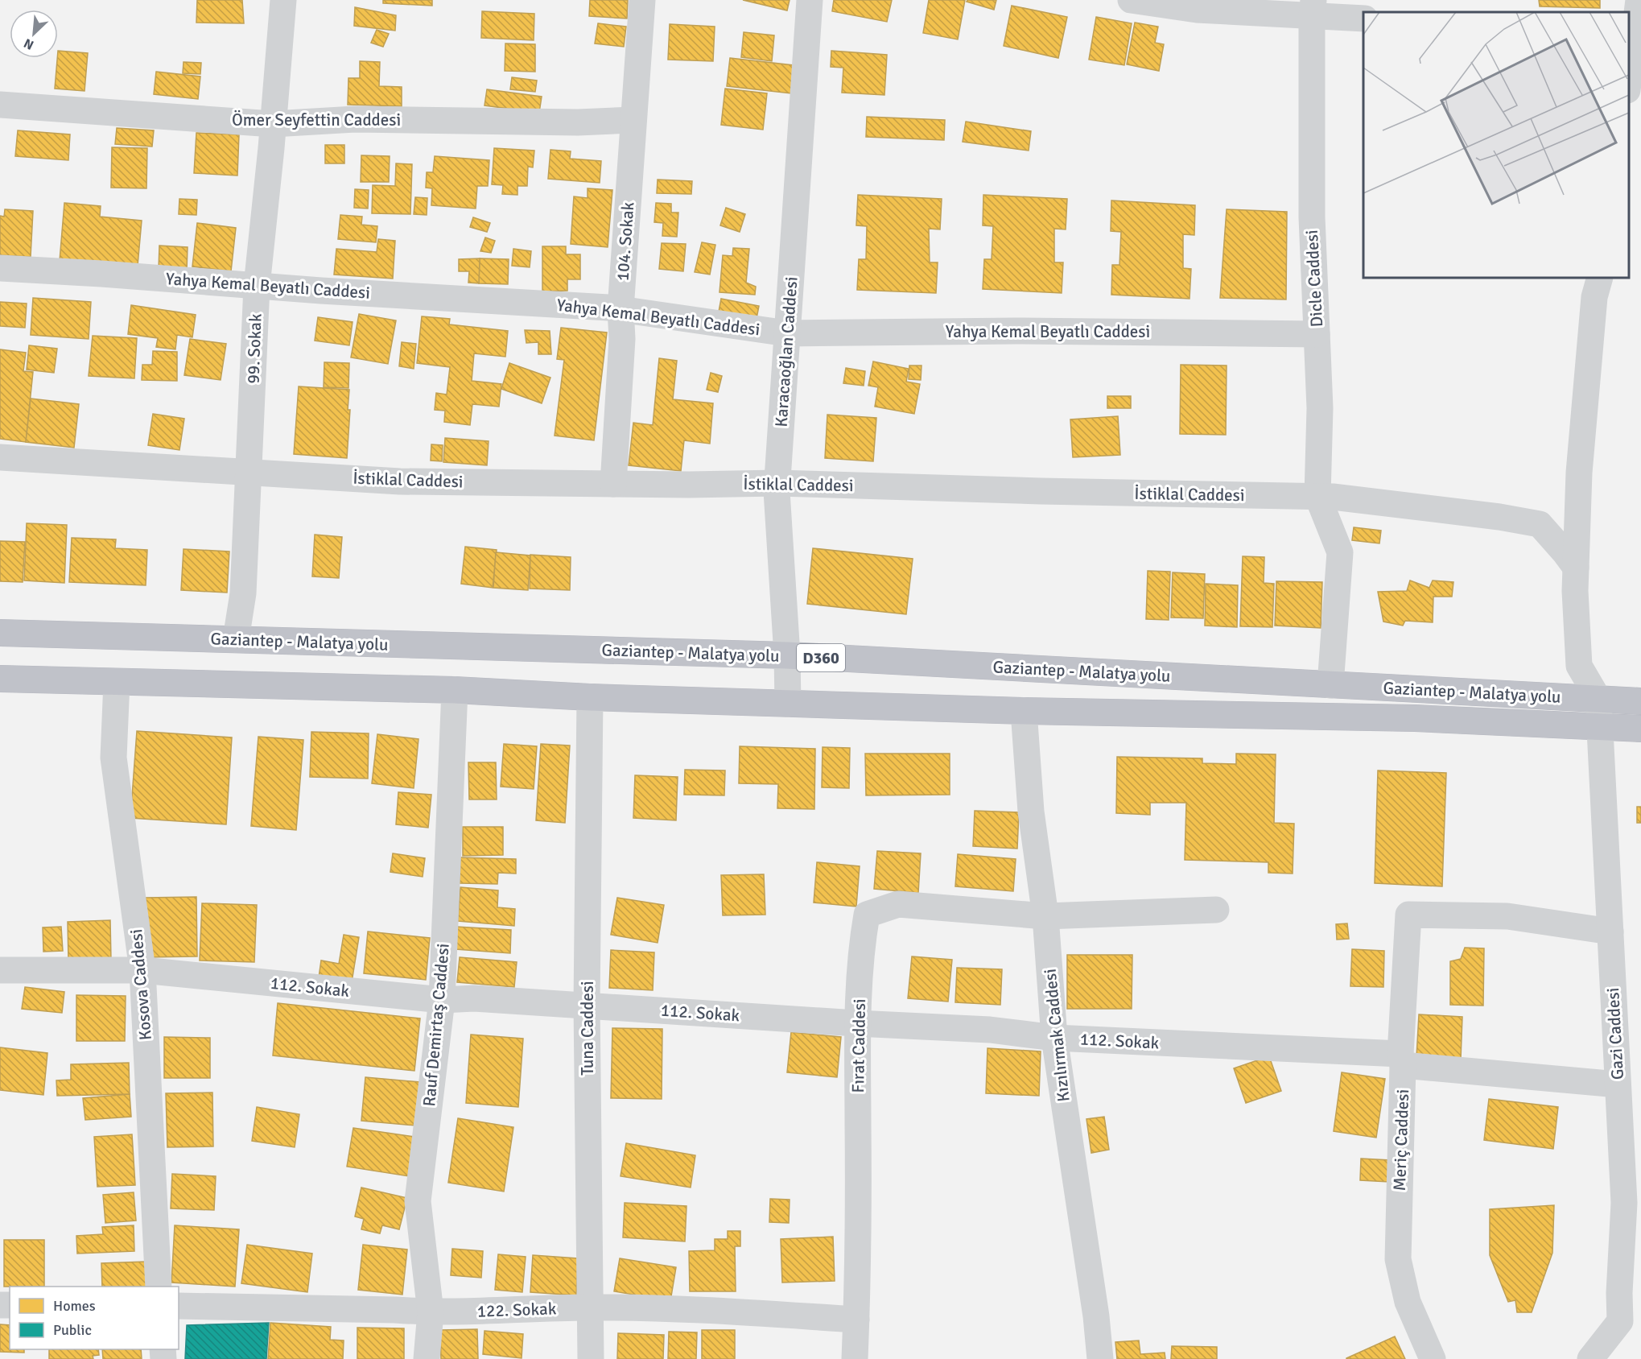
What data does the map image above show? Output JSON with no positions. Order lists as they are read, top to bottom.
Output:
{
  "streets": {
    "highway": ["Gaziantep - Malatya yolu", "D360"],
    "street": [
      "Ömer Seyfettin Caddesi",
      "104. Sokak",
      "Dicle Caddesi",
      "Yahya Kemal Beyatlı Caddesi",
      "99. Sokak",
      "Karacaoğlan Caddesi",
      "İstiklal Caddesi",
      "Kosova Caddesi",
      "112. Sokak",
      "Rauf Demirtaş Caddesi",
      "Tuna Caddesi",
      "Gazi Caddesi",
      "Kızılırmak Caddesi",
      "Fırat Caddesi",
      "Meriç Caddesi",
      "122. Sokak"
    ]
  },
  "crossings": [
    ["Ömer Seyfettin Caddesi", "104. Sokak"],
    ["Ömer Seyfettin Caddesi", "99. Sokak"],
    ["104. Sokak", "Yahya Kemal Beyatlı Caddesi"],
    ["104. Sokak", "İstiklal Caddesi"],
    ["Dicle Caddesi", "Yahya Kemal Beyatlı Caddesi"],
    ["Dicle Caddesi", "İstiklal Caddesi"],
    ["Dicle Caddesi", "Gaziantep - Malatya yolu"],
    ["Yahya Kemal Beyatlı Caddesi", "99. Sokak"],
    ["Yahya Kemal Beyatlı Caddesi", "Karacaoğlan Caddesi"],
    ["99. Sokak", "İstiklal Caddesi"],
    ["99. Sokak", "Gaziantep - Malatya yolu"],
    ["Karacaoğlan Caddesi", "İstiklal Caddesi"],
    ["Karacaoğlan Caddesi", "Gaziantep - Malatya yolu"],
    ["Gaziantep - Malatya yolu", "Kosova Caddesi"],
    ["Gaziantep - Malatya yolu", "Rauf Demirtaş Caddesi"],
    ["Gaziantep - Malatya yolu", "Tuna Caddesi"],
    ["Gaziantep - Malatya yolu", "Gazi Caddesi"],
    ["Gaziantep - Malatya yolu", "Kızılırmak Caddesi"],
    ["Kosova Caddesi", "112. Sokak"],
    ["112. Sokak", "Rauf Demirtaş Caddesi"],
    ["112. Sokak", "Tuna Caddesi"],
    ["112. Sokak", "Gazi Caddesi"],
    ["112. Sokak", "Kızılırmak Caddesi"],
    ["112. Sokak", "Fırat Caddesi"],
    ["112. Sokak", "Meriç Caddesi"],
    ["Rauf Demirtaş Caddesi", "122. Sokak"],
    ["Tuna Caddesi", "122. Sokak"],
    ["Gazi Caddesi", "Meriç Caddesi"],
    ["Kızılırmak Caddesi", "Fırat Caddesi"],
    ["Fırat Caddesi", "122. Sokak"]
  ],
  "legend": ["Homes", "Public"],
  "north": "bottom left"
}
